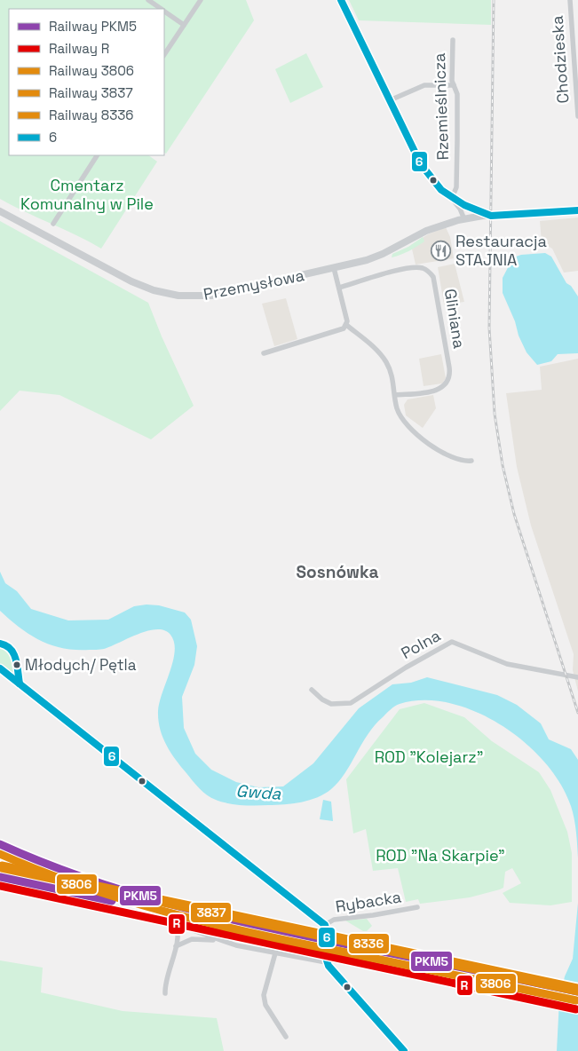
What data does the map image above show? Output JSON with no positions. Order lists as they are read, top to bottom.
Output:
{
  "streets": {
    "street": [
      "Chodzieska",
      "Rzemieślnicza",
      "Przemysłowa",
      "Gliniana",
      "Polna",
      "Rybacka"
    ]
  },
  "districts": ["Sosnówka"],
  "water": ["Gwda"],
  "parks": ["Cmentarz Komunalny w Pile", "ROD \"Kolejarz\"", "ROD \"Na Skarpie\""],
  "places": {
    "restaurant": ["Restauracja STAJNIA"],
    "other": ["Młodych/ Pętla"]
  },
  "lines": [
    "transit line 6",
    "rail line PKM5",
    "rail line 3806",
    "rail line 8336",
    "rail line 3837",
    "rail line R"
  ],
  "legend": [
    "Railway PKM5",
    "Railway R",
    "Railway 3806",
    "Railway 3837",
    "Railway 8336",
    "6"
  ]
}
